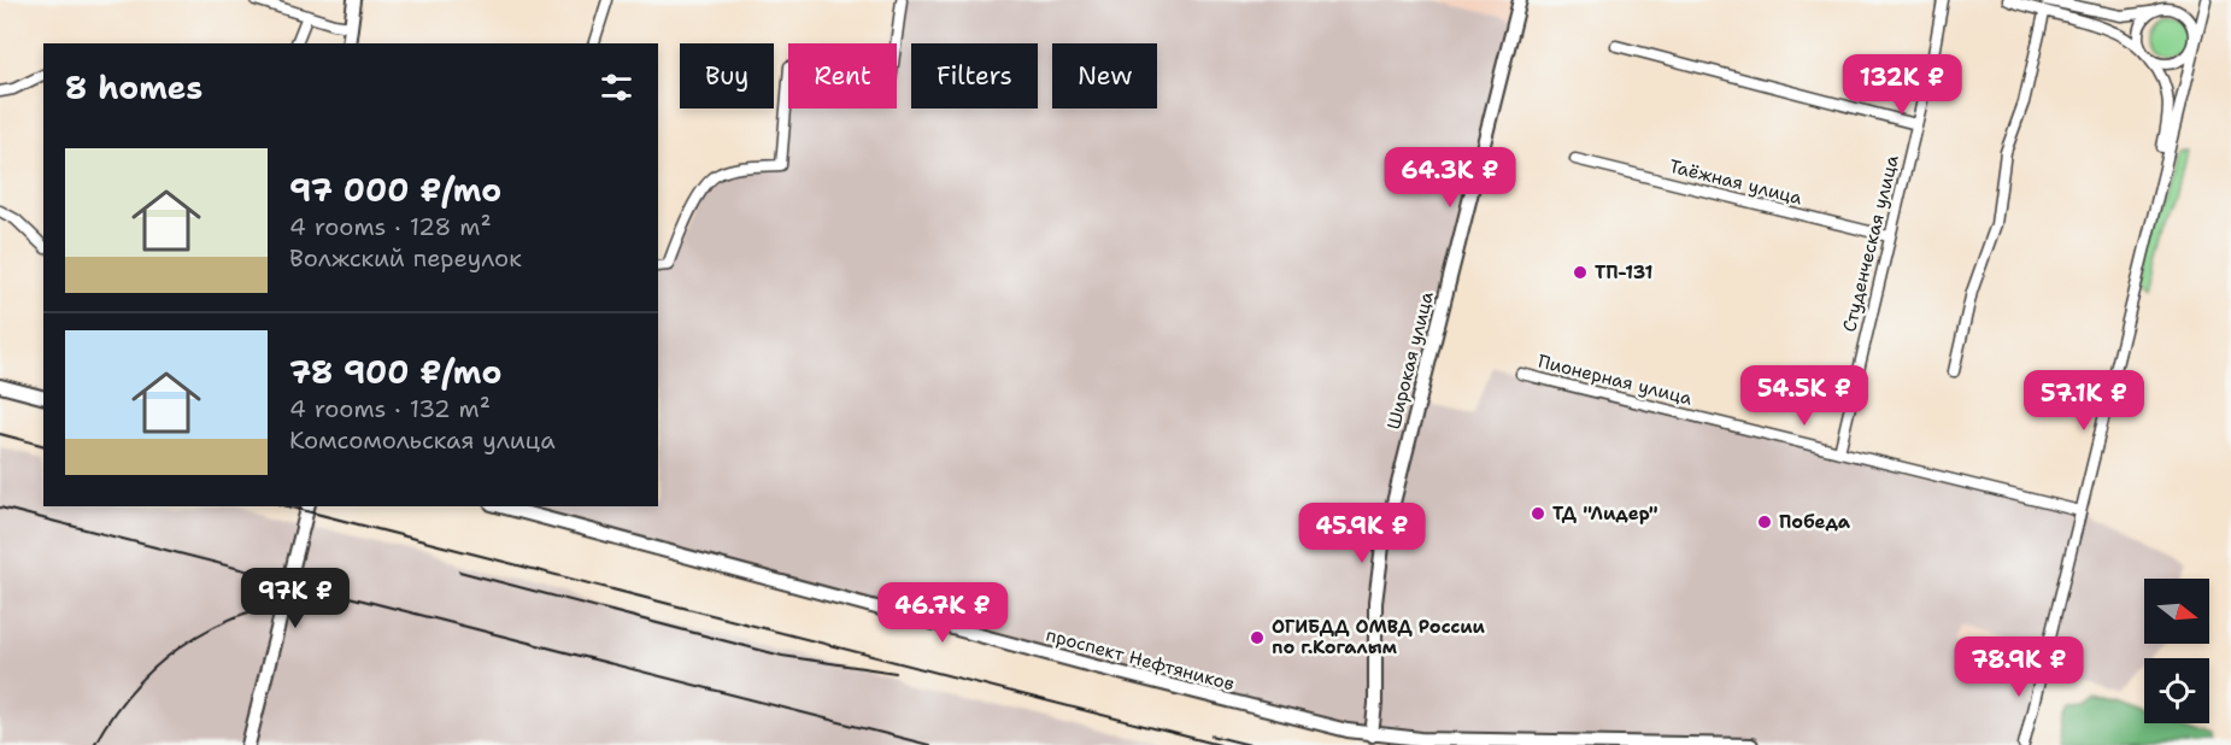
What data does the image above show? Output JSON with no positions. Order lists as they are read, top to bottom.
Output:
{
  "streets": {
    "main road": ["Широкая улица", "проспект Нефтяников"],
    "street": ["Таёжная улица", "Студенческая улица", "Пионерная улица"]
  },
  "crossings": [
    ["Таёжная улица", "Студенческая улица"],
    ["Студенческая улица", "Пионерная улица"],
    ["Широкая улица", "проспект Нефтяников"]
  ],
  "places": [
    "ТП-131",
    "ТД \"Лидер\"",
    "Победа",
    "ОГИБДД ОМВД России по г.Когалым"
  ],
  "north": "right",
  "page": {
    "chip": [
      "Buy",
      "Rent",
      "Filters",
      "New"
    ],
    "heading": "8 homes",
    "price": [
      "132K ₽",
      "64.3K ₽",
      "54.5K ₽",
      "57.1K ₽",
      "45.9K ₽",
      "97K ₽",
      "46.7K ₽",
      "78.9K ₽"
    ],
    "list": [
      {
        "name": "97 000 ₽/mo",
        "note": "4 rooms · 128 m² · Волжский переулок"
      },
      {
        "name": "78 900 ₽/mo",
        "note": "4 rooms · 132 m² · Комсомольская улица"
      }
    ]
  }
}
